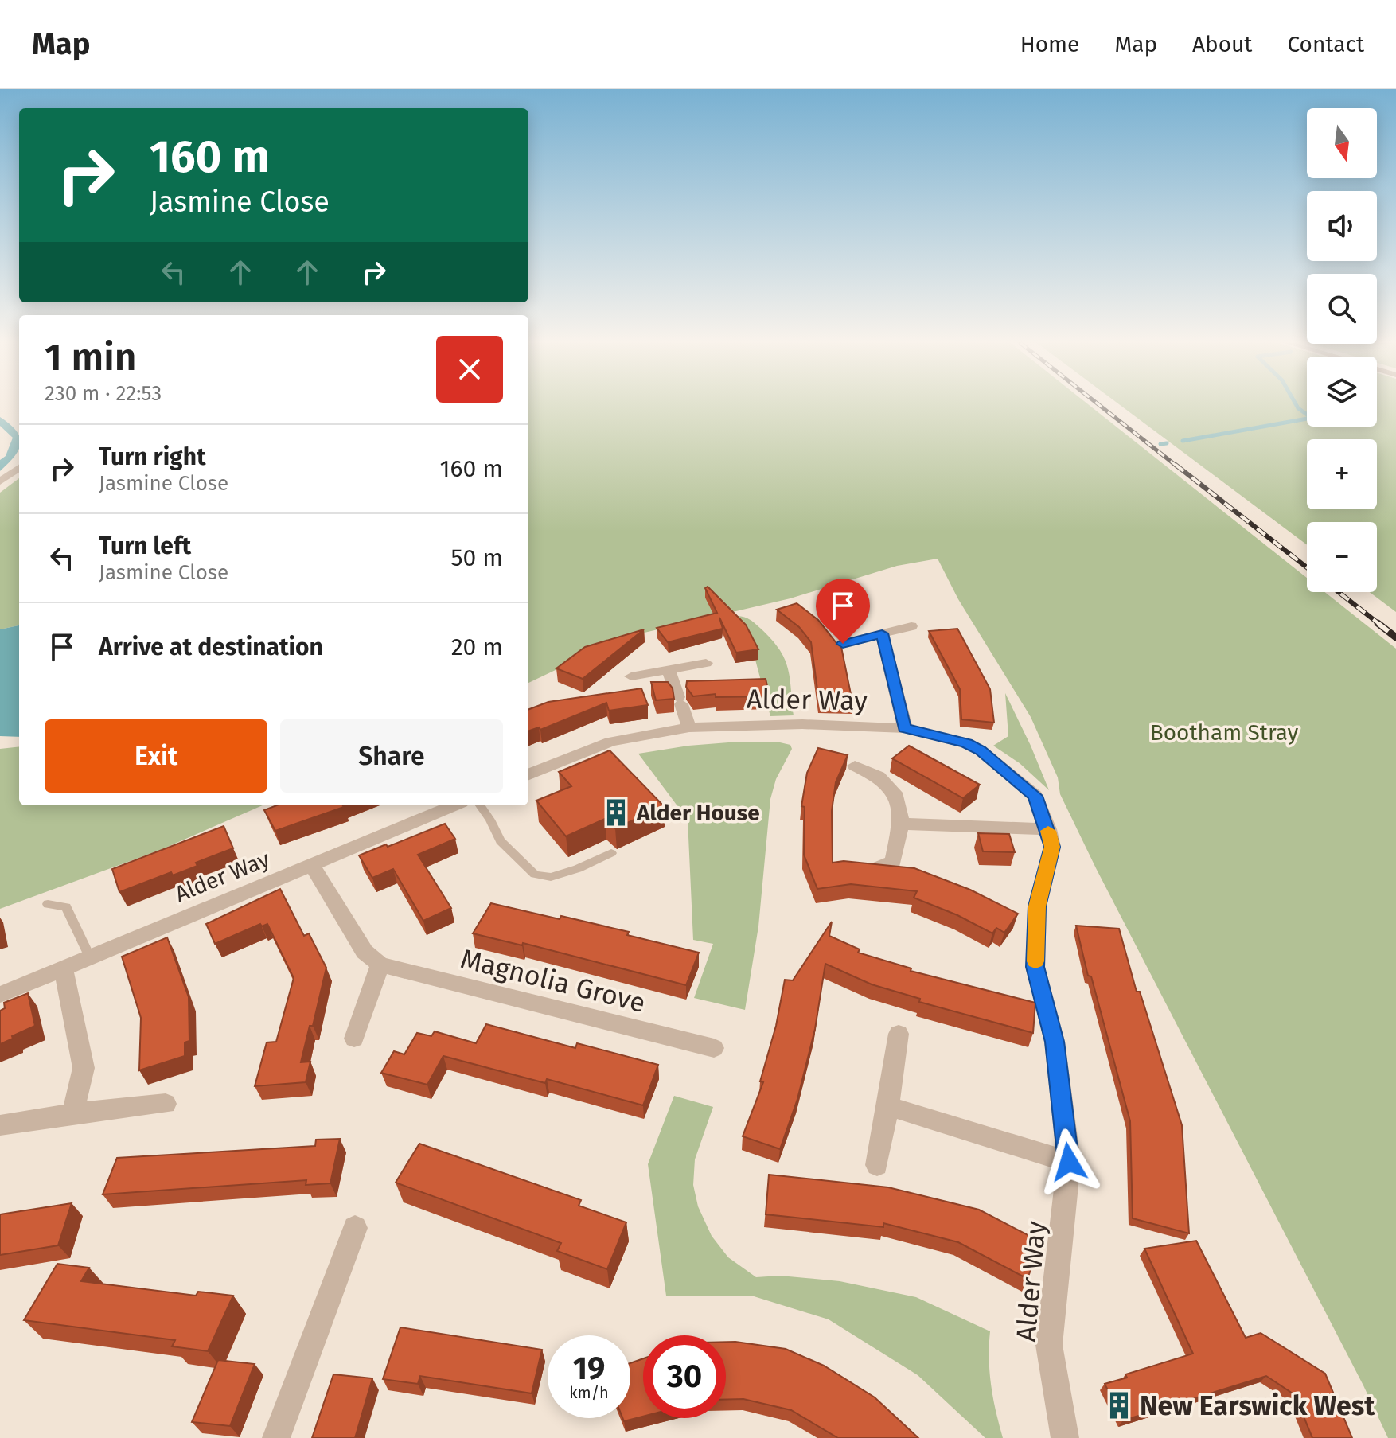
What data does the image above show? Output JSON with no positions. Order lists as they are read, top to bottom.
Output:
{
  "streets": {
    "street": ["Alder Way", "Magnolia Grove"]
  },
  "parks": ["Bootham Stray"],
  "places": {
    "building": ["Alder House", "New Earswick West"]
  },
  "north": "bottom",
  "page": {
    "header": "Map",
    "nav": [
      "Home",
      "Map",
      "About",
      "Contact"
    ],
    "map_buttons": ["+", "−"],
    "turn": ["160 m", "Jasmine Close"],
    "heading": ["1 min", "230 m · 22:53"],
    "list": [
      {
        "name": "Turn right",
        "note": "Jasmine Close",
        "value": "160 m"
      },
      {
        "name": "Turn left",
        "note": "Jasmine Close",
        "value": "50 m"
      },
      {
        "name": "Arrive at destination",
        "value": "20 m"
      }
    ],
    "buttons": ["Exit", "Share"],
    "speed": "19 km/h",
    "limit": "30"
  }
}
